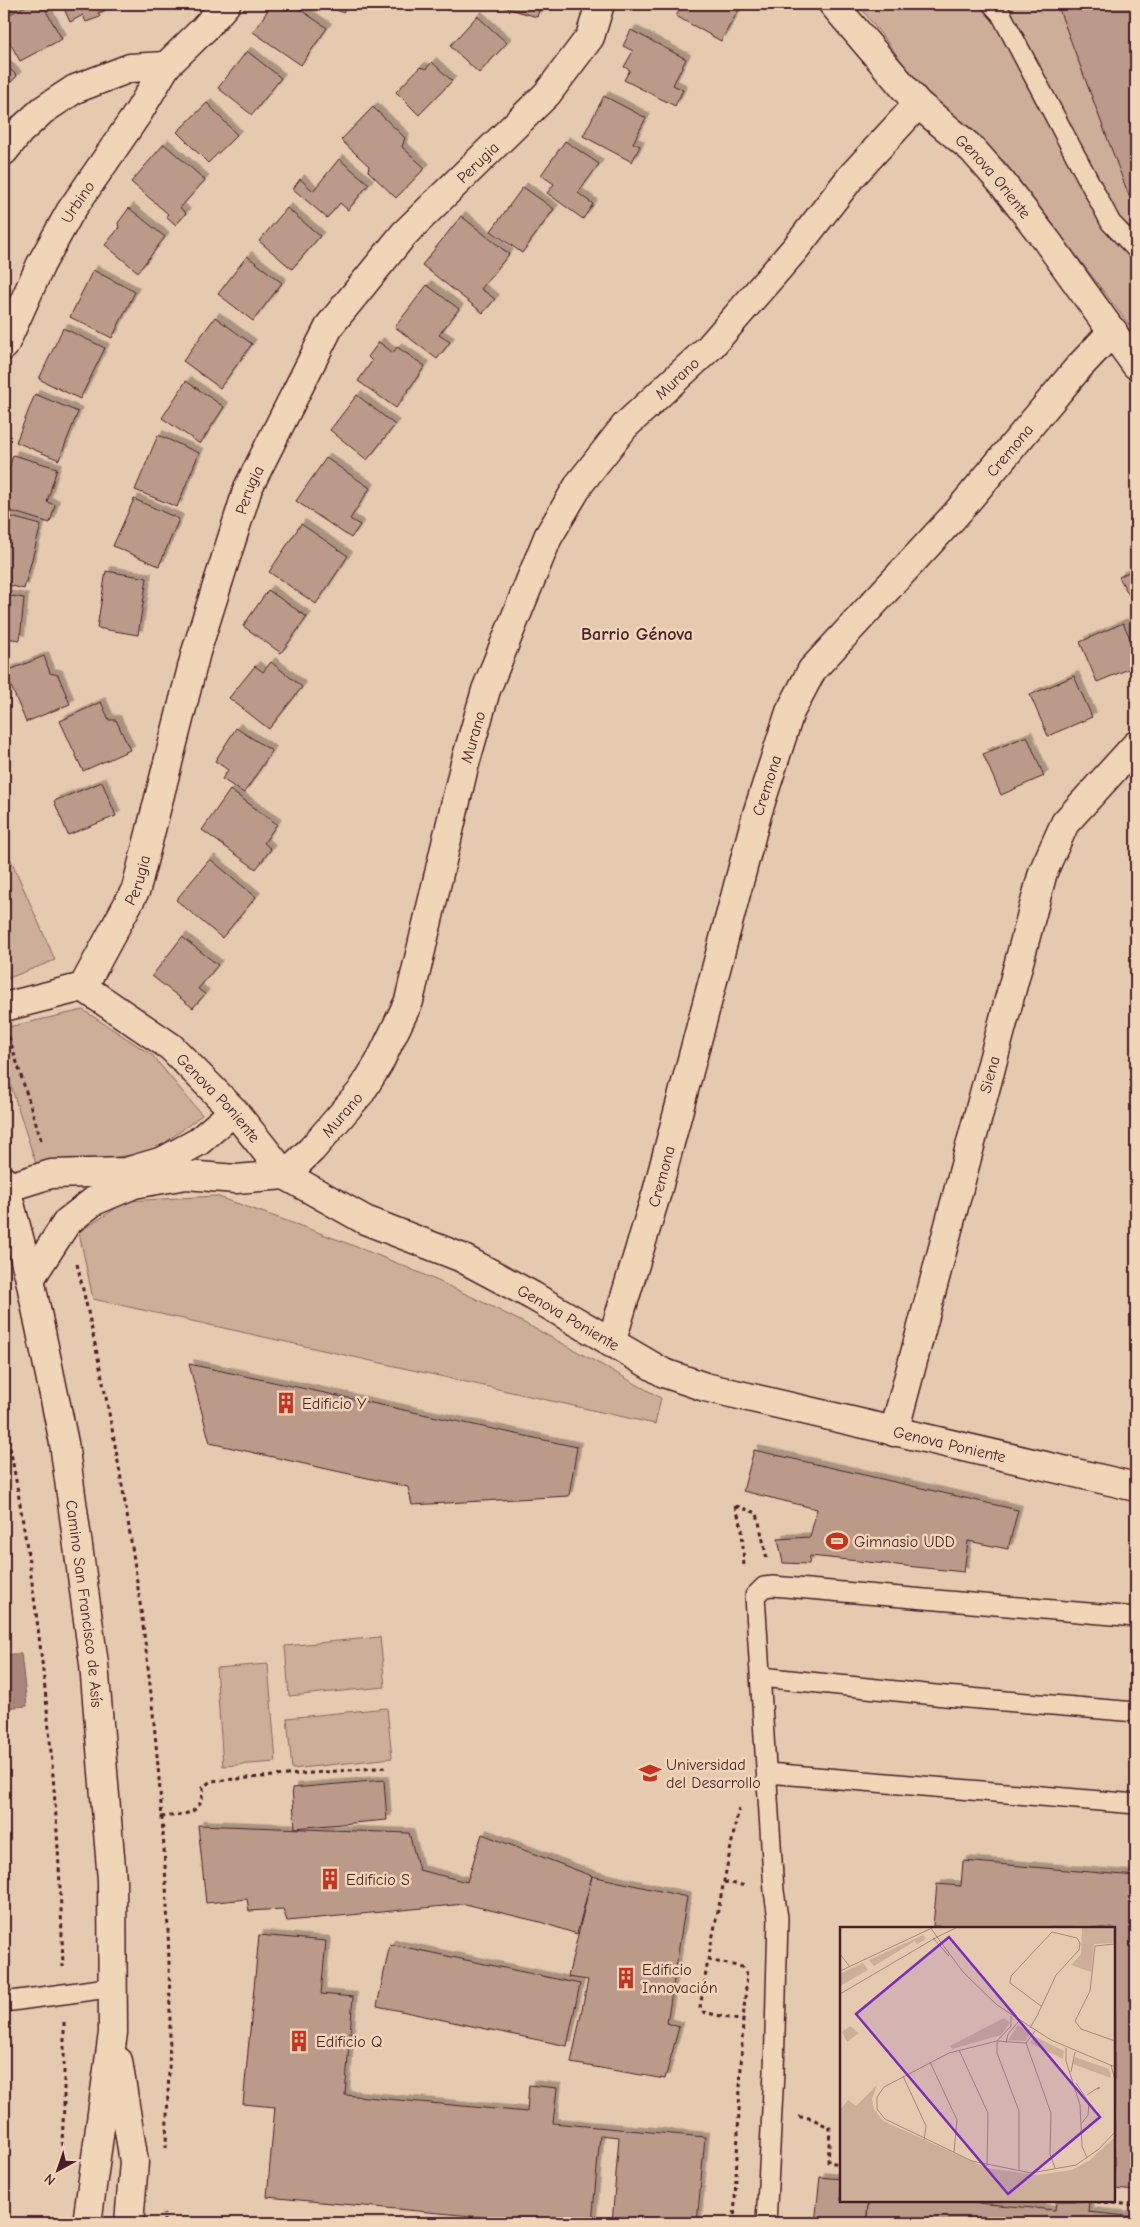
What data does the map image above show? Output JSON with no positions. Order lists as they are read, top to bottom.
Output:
{
  "streets": {
    "street": [
      "Perugia",
      "Genova Oriente",
      "Urbino",
      "Murano",
      "Cremona",
      "Siena",
      "Genova Poniente",
      "Camino San Francisco de Asís"
    ]
  },
  "crossings": [
    ["Perugia", "Genova Poniente"],
    ["Genova Oriente", "Murano"],
    ["Genova Oriente", "Cremona"],
    ["Murano", "Genova Poniente"],
    ["Cremona", "Genova Poniente"],
    ["Siena", "Genova Poniente"]
  ],
  "districts": ["Barrio Génova"],
  "places": {
    "building": [
      "Edificio Y",
      "Edificio S",
      "Edificio Innovación",
      "Edificio Q"
    ],
    "sports": ["Gimnasio UDD"],
    "school or university": ["Universidad del Desarrollo"]
  },
  "north": "bottom left"
}
